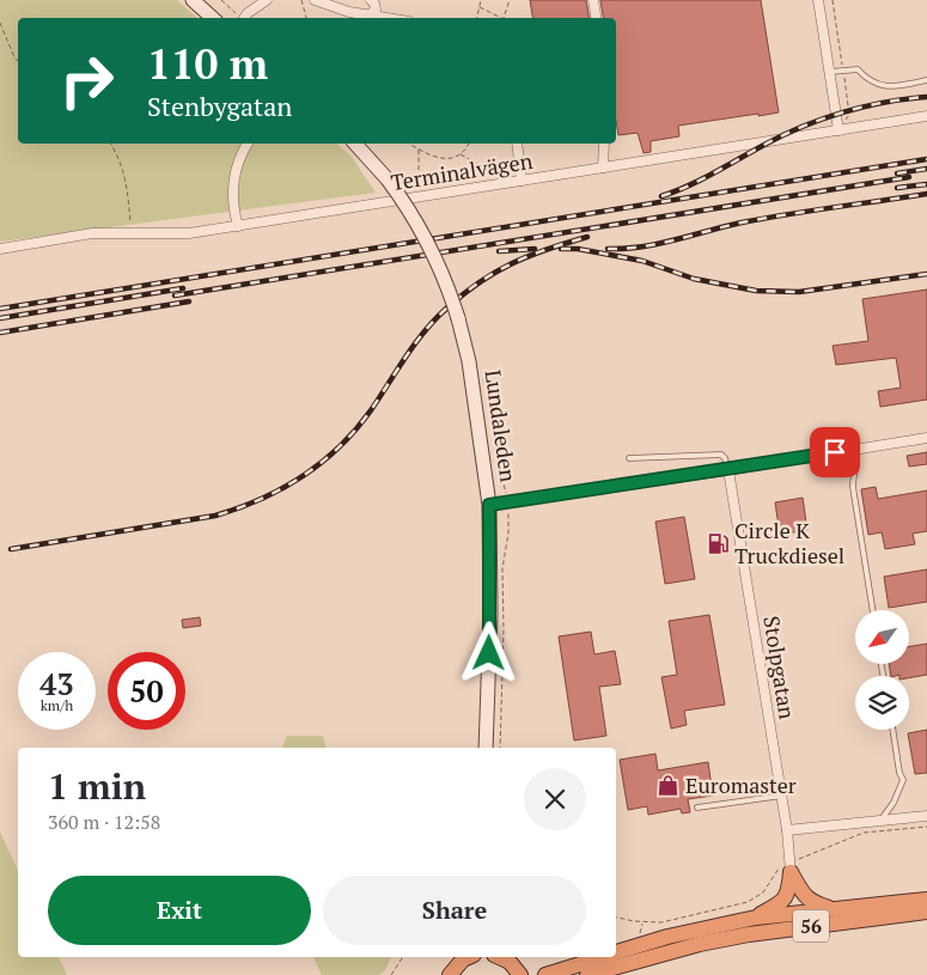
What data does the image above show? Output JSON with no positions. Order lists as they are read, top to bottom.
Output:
{
  "streets": {
    "highway": ["56"],
    "main road": ["Lundaleden"],
    "street": ["Terminalvägen", "Stolpgatan"]
  },
  "places": {
    "fuel station": ["Circle K Truckdiesel"],
    "shop": ["Euromaster"]
  },
  "north": "bottom left",
  "page": {
    "turn": ["110 m", "Stenbygatan"],
    "speed": "43 km/h",
    "limit": "50",
    "heading": ["1 min", "360 m · 12:58"],
    "buttons": ["Exit", "Share"]
  }
}
